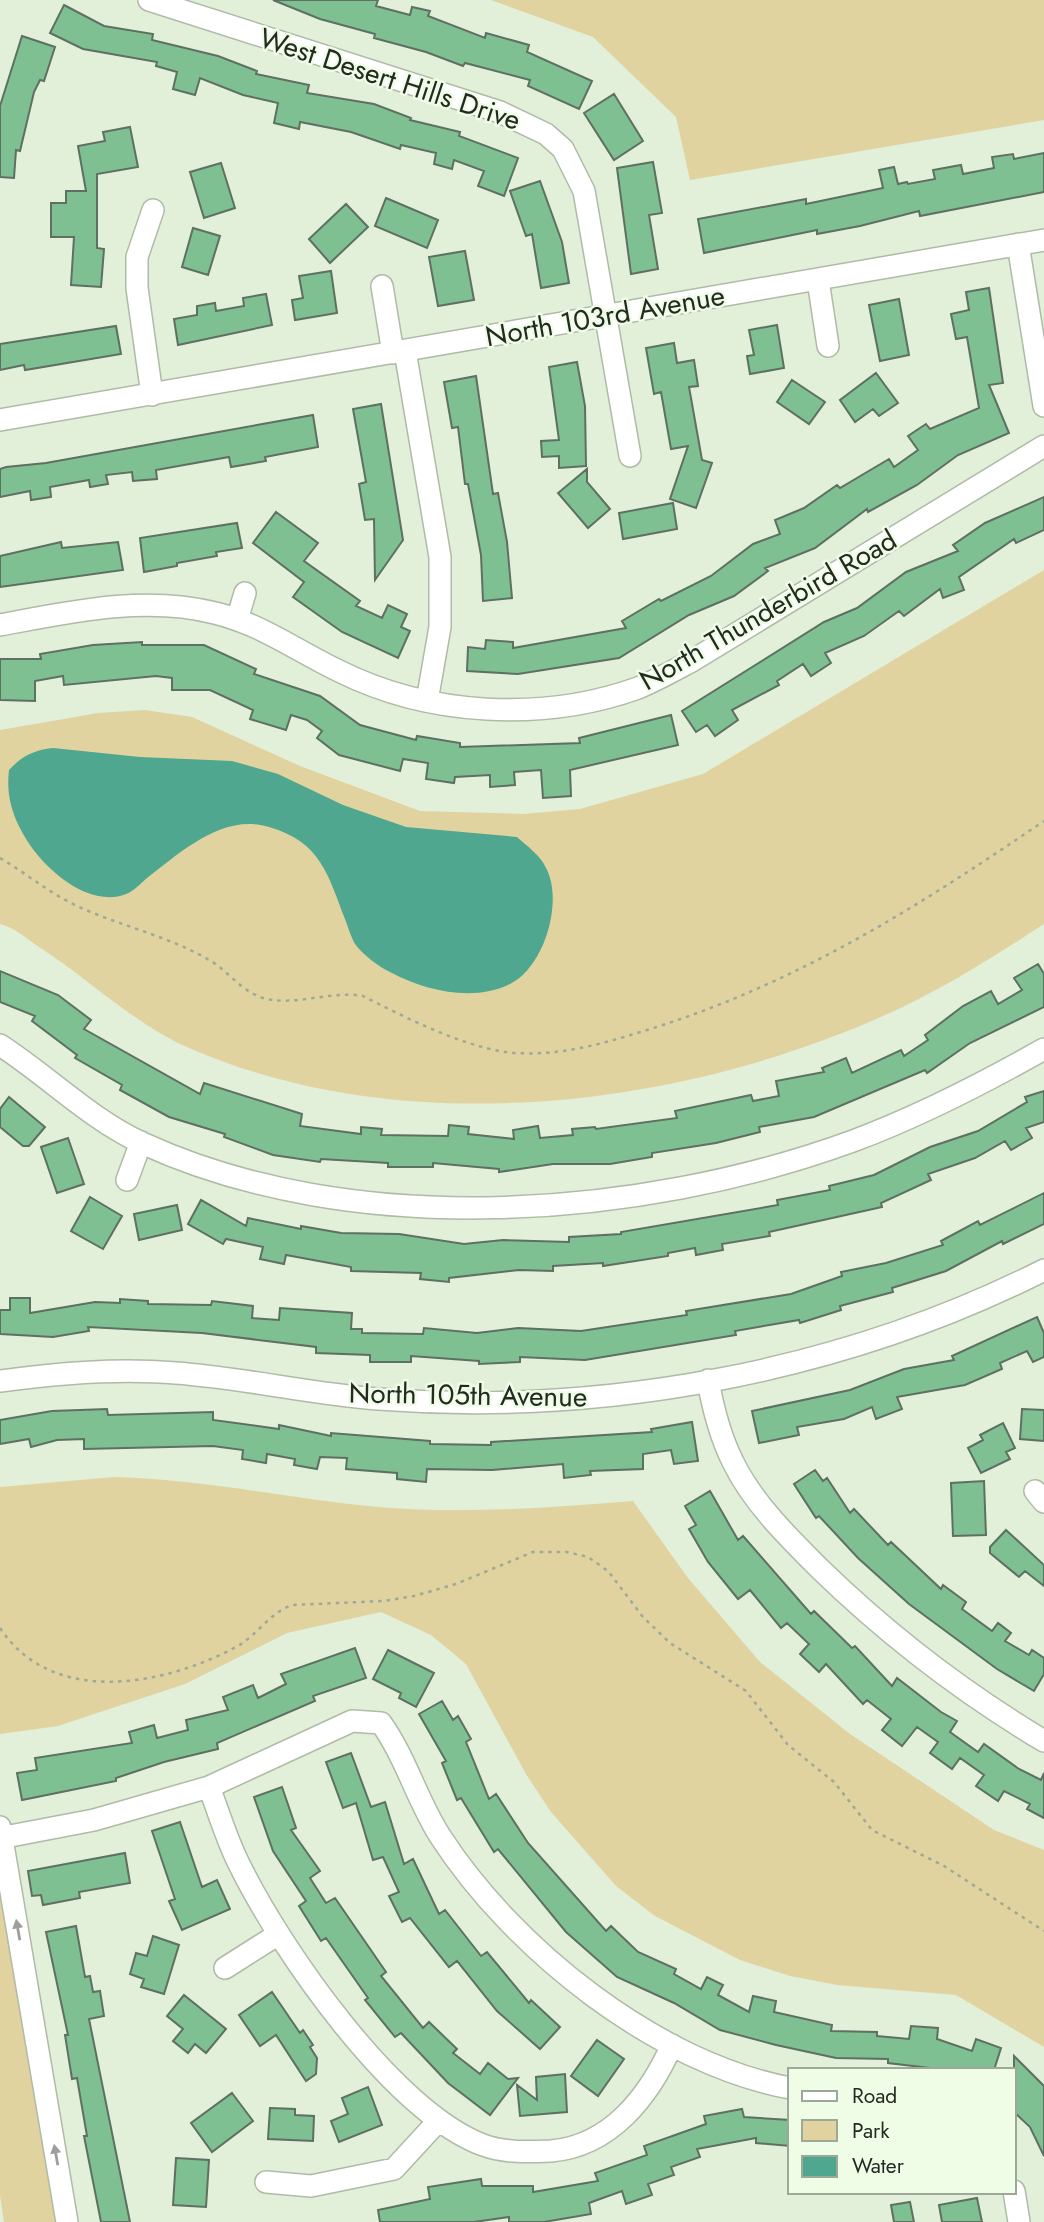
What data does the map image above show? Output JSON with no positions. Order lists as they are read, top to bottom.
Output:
{
  "streets": {
    "street": [
      "West Desert Hills Drive",
      "North 103rd Avenue",
      "North Thunderbird Road",
      "North 105th Avenue"
    ]
  },
  "crossings": [
    ["West Desert Hills Drive", "North 103rd Avenue"]
  ],
  "legend": ["Road", "Park", "Water"]
}
